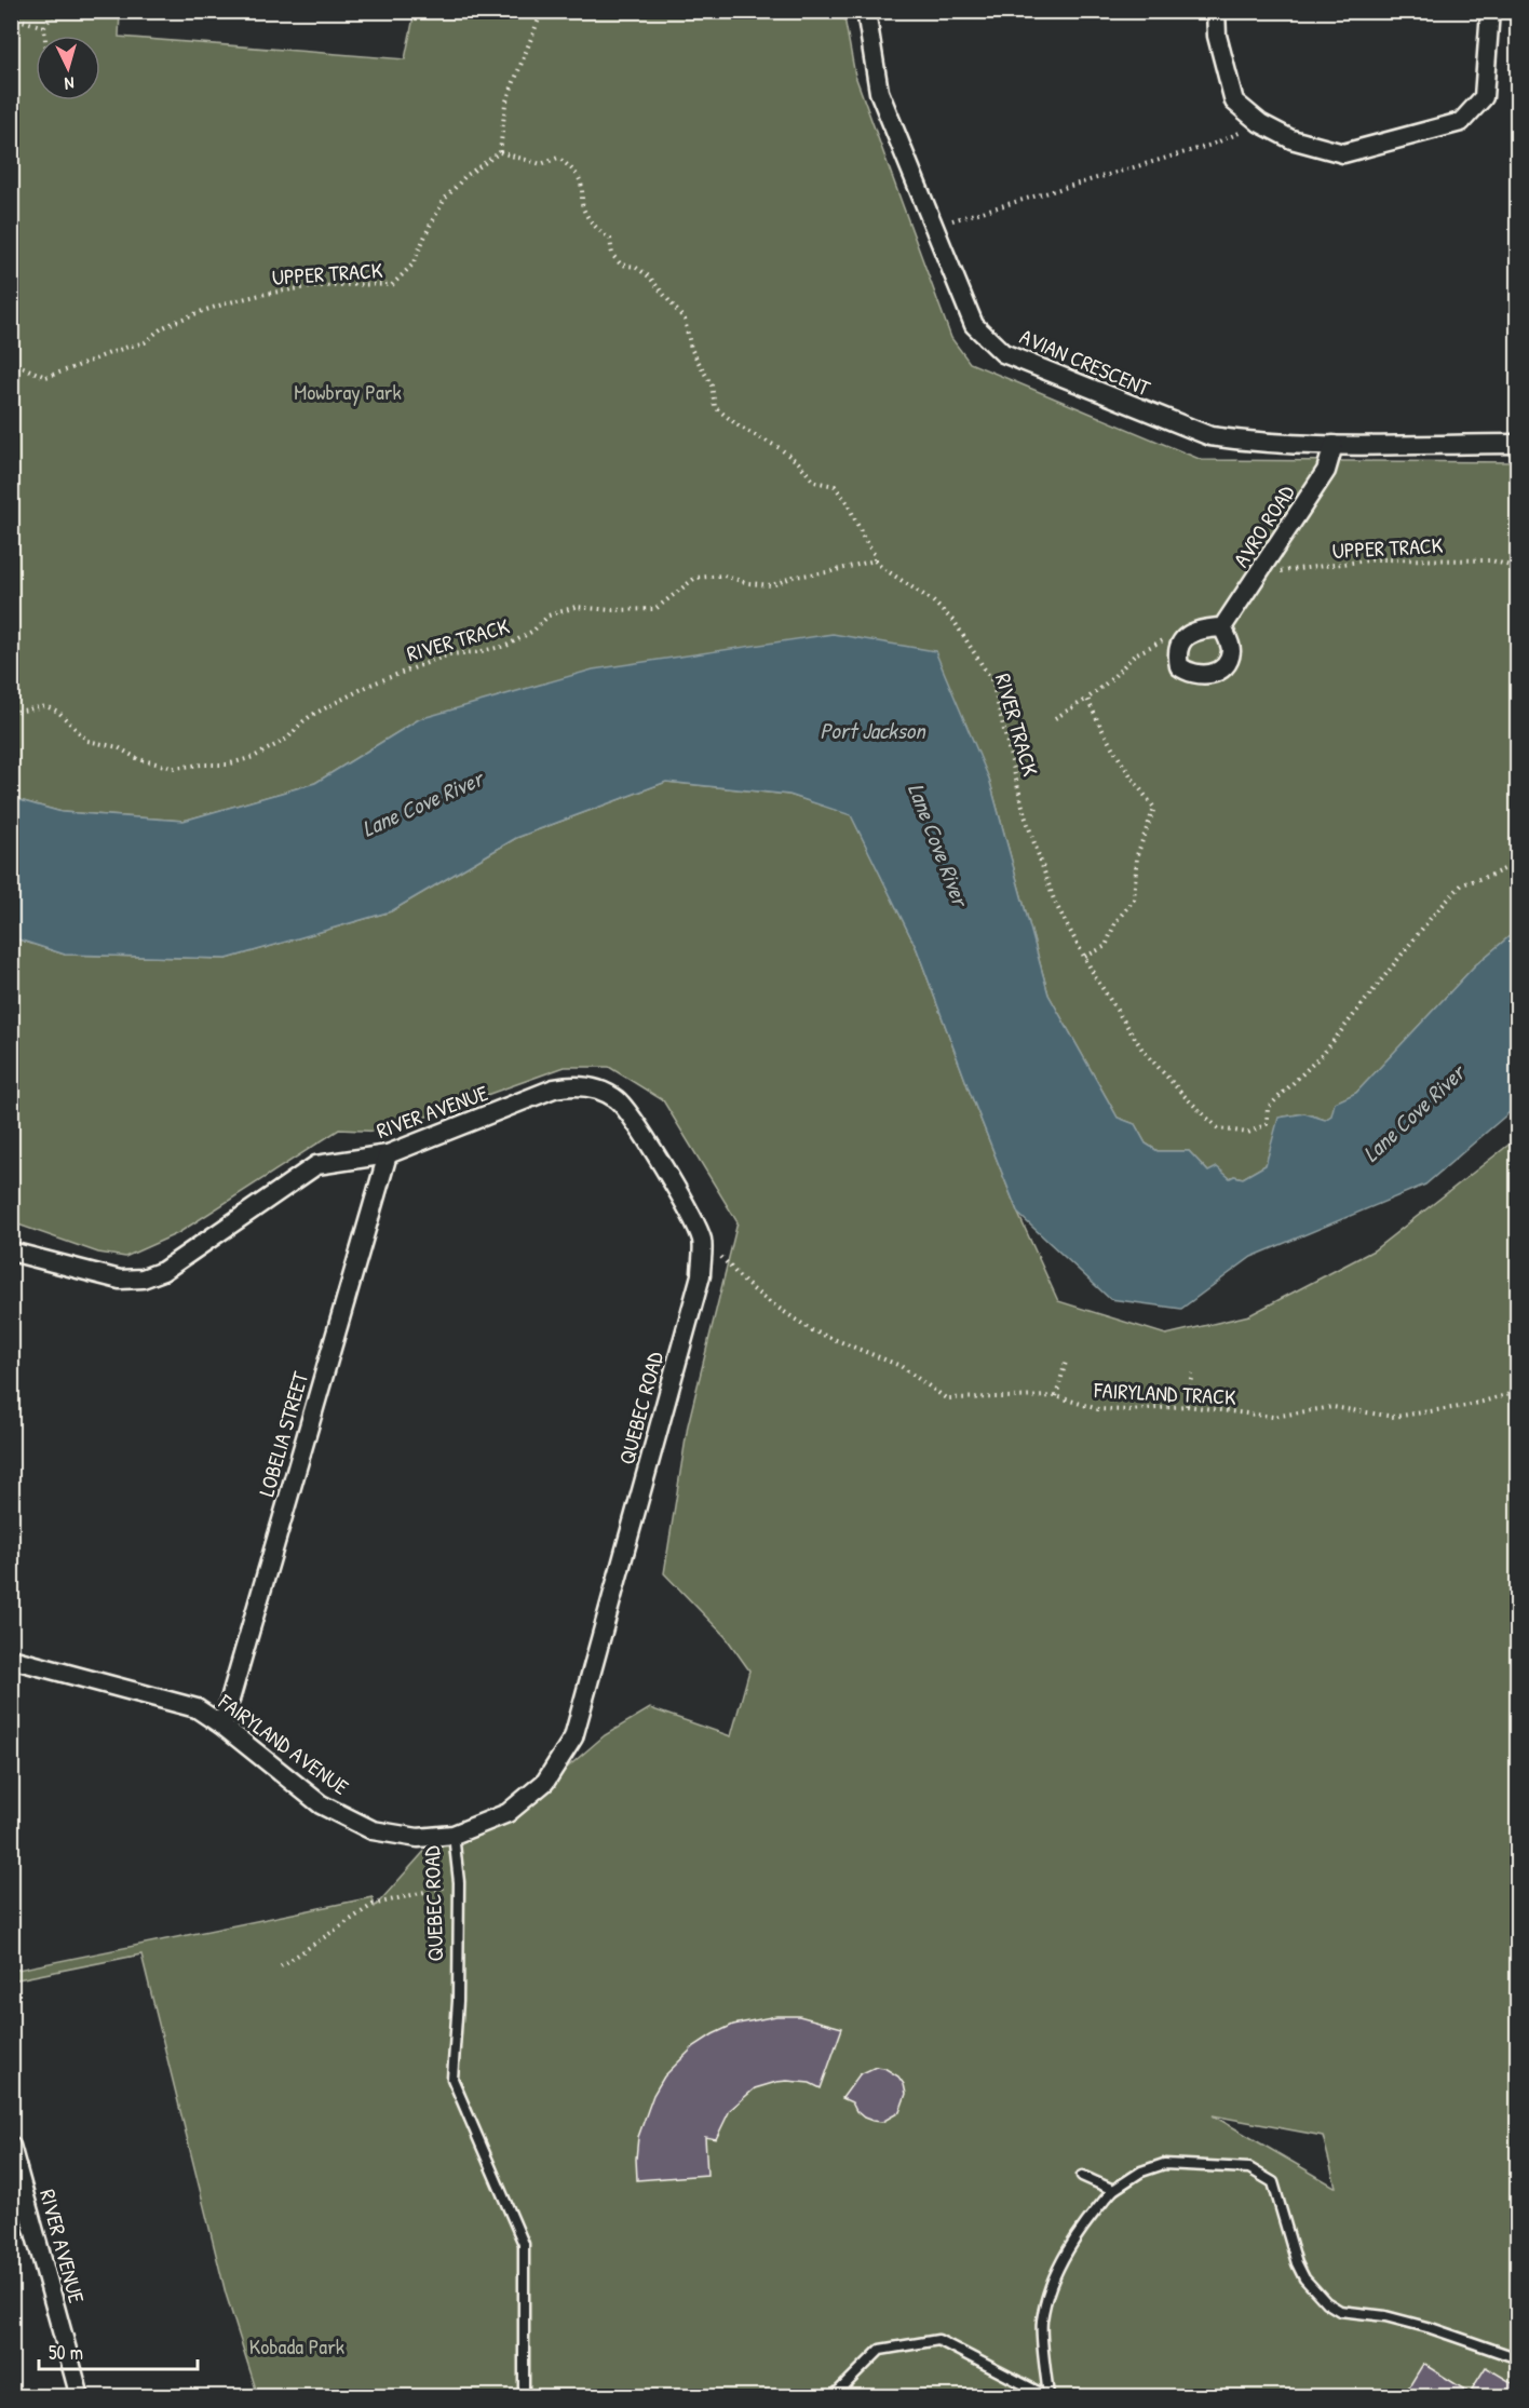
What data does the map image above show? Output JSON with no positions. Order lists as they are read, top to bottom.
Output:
{
  "streets": {
    "street": [
      "AVIAN CRESCENT",
      "AVRO ROAD",
      "RIVER AVENUE",
      "QUEBEC ROAD",
      "LOBELIA STREET",
      "FAIRYLAND AVENUE"
    ],
    "path": ["UPPER TRACK", "RIVER TRACK", "FAIRYLAND TRACK"]
  },
  "crossings": [
    ["UPPER TRACK", "AVRO ROAD"],
    ["AVIAN CRESCENT", "AVRO ROAD"],
    ["RIVER AVENUE", "FAIRYLAND TRACK"],
    ["RIVER AVENUE", "QUEBEC ROAD"],
    ["RIVER AVENUE", "LOBELIA STREET"],
    ["FAIRYLAND TRACK", "QUEBEC ROAD"],
    ["QUEBEC ROAD", "FAIRYLAND AVENUE"],
    ["LOBELIA STREET", "FAIRYLAND AVENUE"]
  ],
  "water": ["Port Jackson", "Lane Cove River"],
  "parks": ["Mowbray Park", "Kobada Park"],
  "scale_bar": "50 m",
  "north": "bottom"
}
